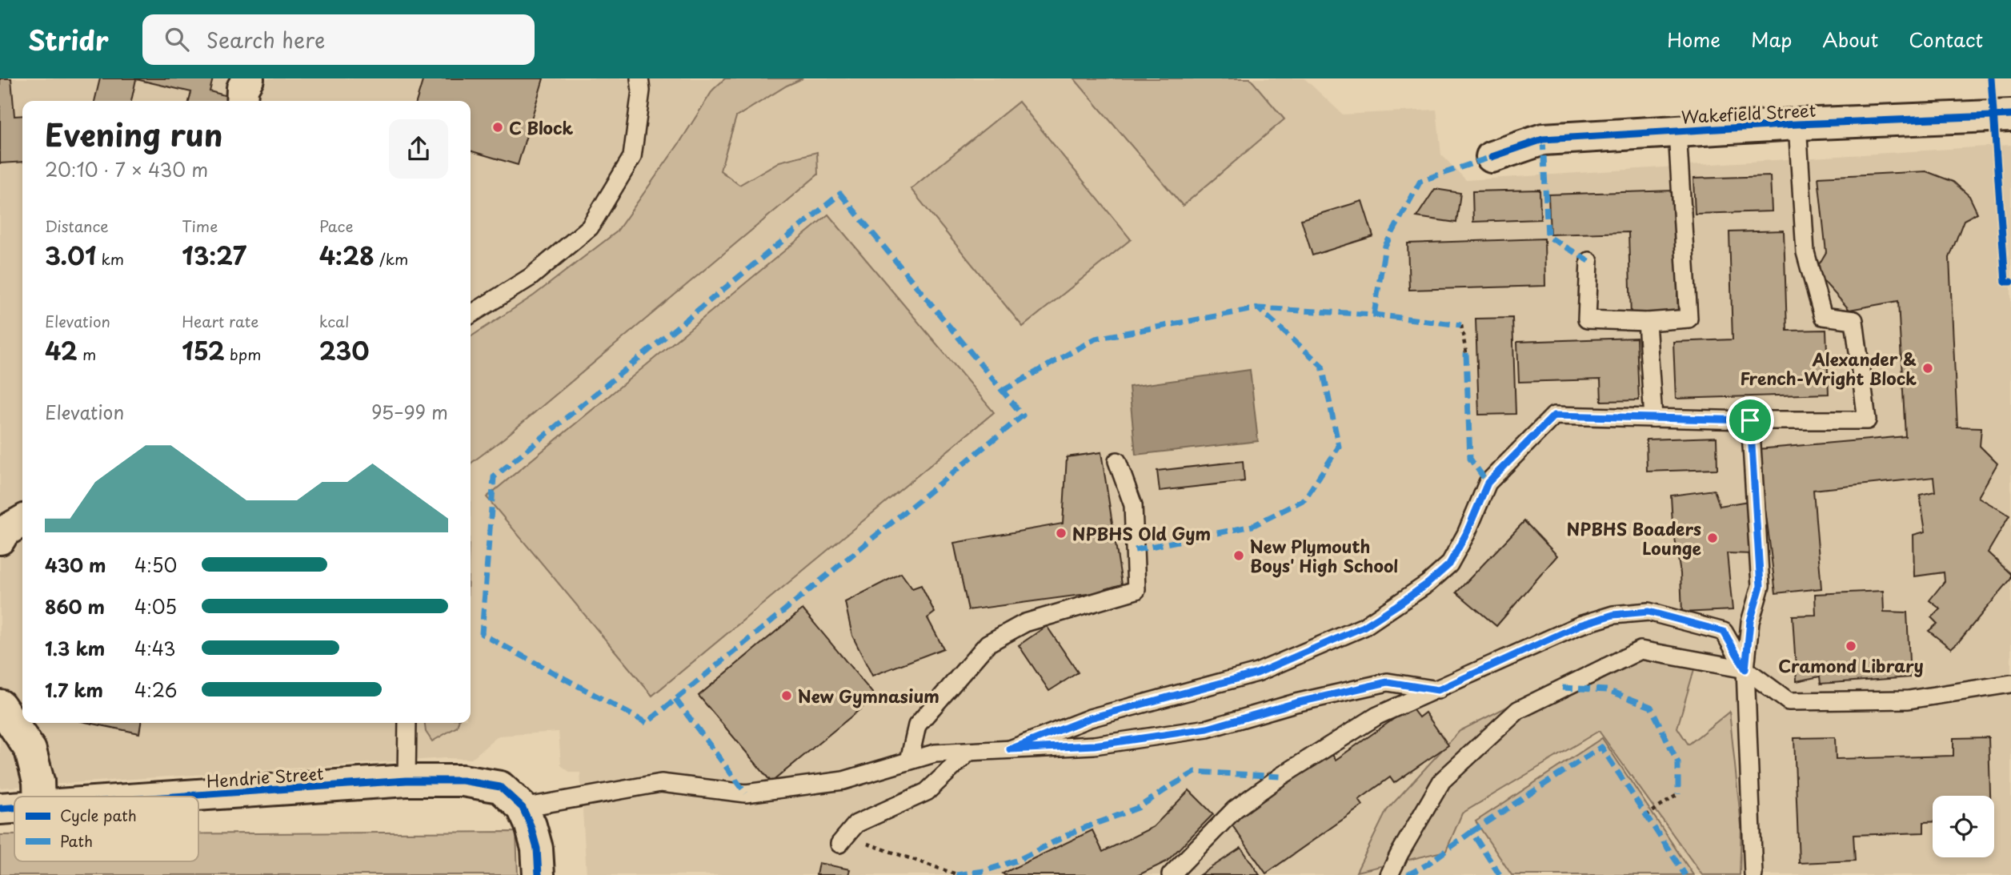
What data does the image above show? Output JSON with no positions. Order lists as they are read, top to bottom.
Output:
{
  "streets": {
    "street": ["Wakefield Street", "Hendrie Street"]
  },
  "places": [
    "C Block",
    "Alexander & French-Wright Block",
    "NPBHS Old Gym",
    "NPBHS Boaders Lounge",
    "New Plymouth Boys' High School",
    "Cramond Library",
    "New Gymnasium"
  ],
  "legend": ["Cycle path", "Path"],
  "page": {
    "header": "Stridr",
    "search": "Search here",
    "nav": [
      "Home",
      "Map",
      "About",
      "Contact"
    ],
    "heading": ["Evening run", "20:10 · 7 × 430 m"],
    "stats": [
      ["Distance", "3.01 km"],
      ["Time", "13:27"],
      ["Pace", "4:28 /km"],
      ["Elevation", "42 m"],
      ["Heart rate", "152 bpm"],
      ["kcal", "230"]
    ],
    "chart": ["Elevation", "95–99 m"],
    "list": [
      {
        "name": "430 m",
        "note": "4:50"
      },
      {
        "name": "860 m",
        "note": "4:05"
      },
      {
        "name": "1.3 km",
        "note": "4:43"
      },
      {
        "name": "1.7 km",
        "note": "4:26"
      }
    ]
  }
}
